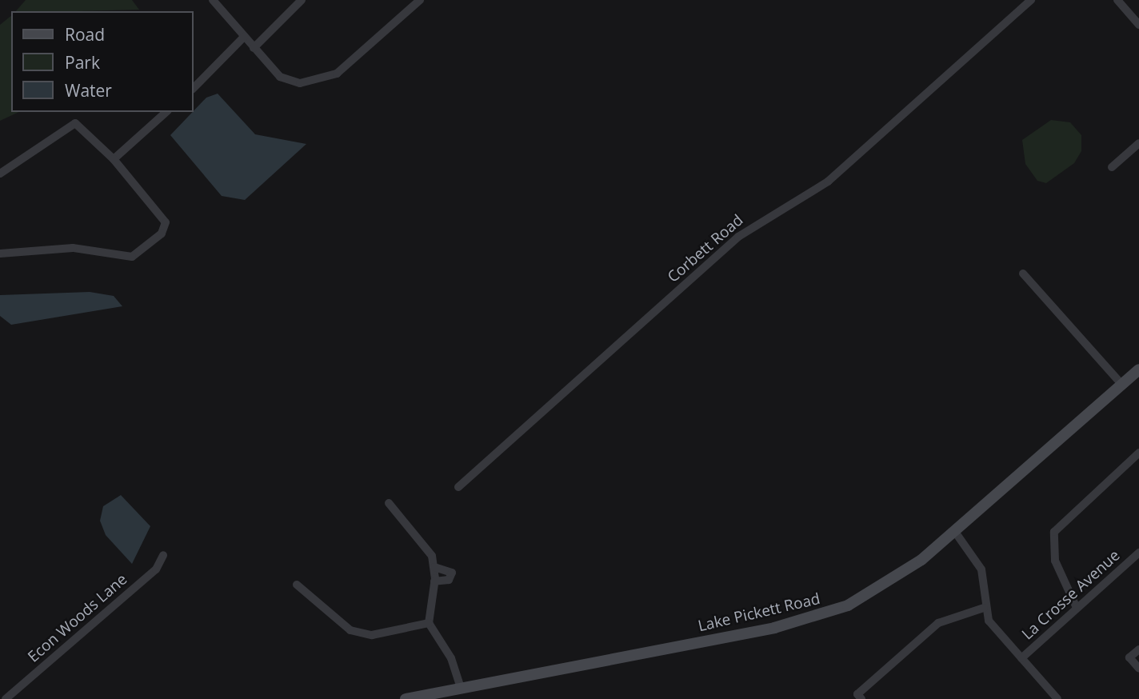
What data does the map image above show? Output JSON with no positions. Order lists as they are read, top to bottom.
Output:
{
  "streets": {
    "main road": ["Lake Pickett Road"],
    "street": ["Corbett Road", "La Crosse Avenue", "Econ Woods Lane"]
  },
  "legend": ["Road", "Park", "Water"]
}
